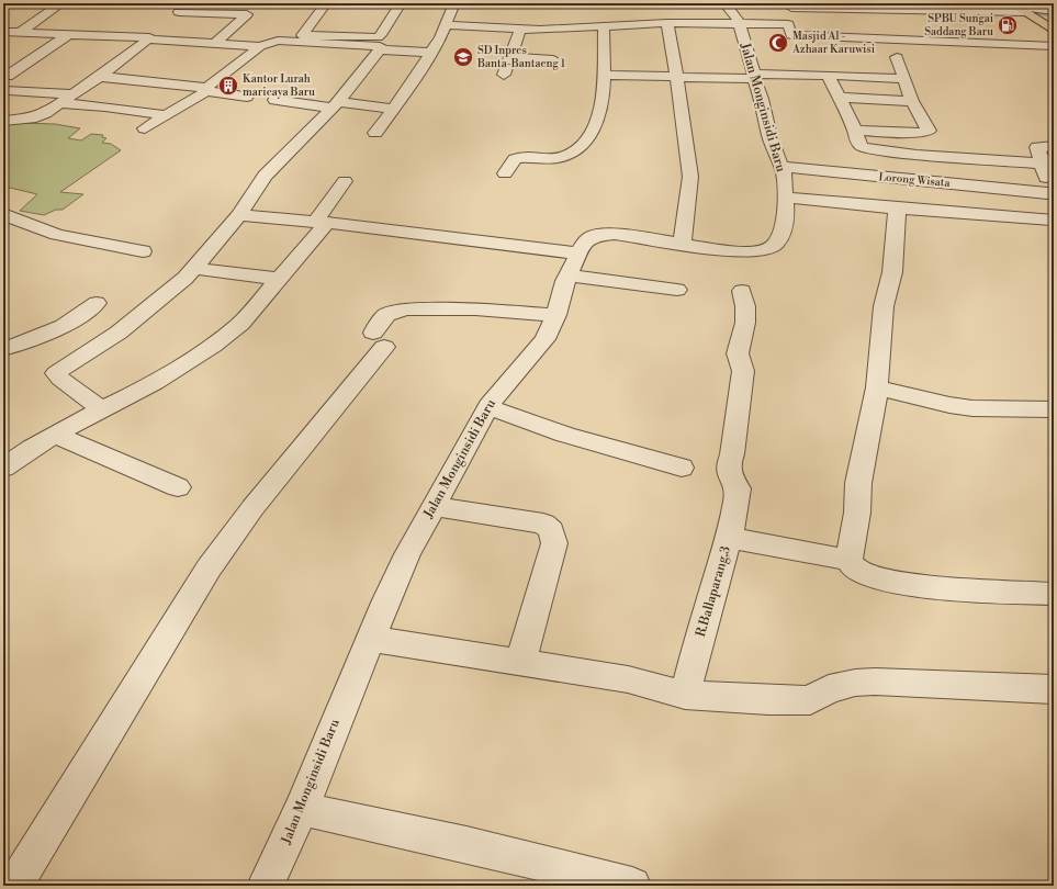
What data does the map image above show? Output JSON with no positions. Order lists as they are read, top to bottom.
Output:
{
  "streets": {
    "street": ["Jalan Monginsidi Baru", "Lorong Wisata", "R.Ballaparang,3"]
  },
  "crossings": [
    ["Jalan Monginsidi Baru", "Lorong Wisata"]
  ],
  "places": {
    "fuel station": ["SPBU Sungai Saddang Baru"],
    "mosque": ["Masjid Al - Azhaar Karuwisi"],
    "school or university": ["SD Inpres Banta-Bantaeng 1"],
    "building": ["Kantor Lurah maricaya Baru"]
  }
}
